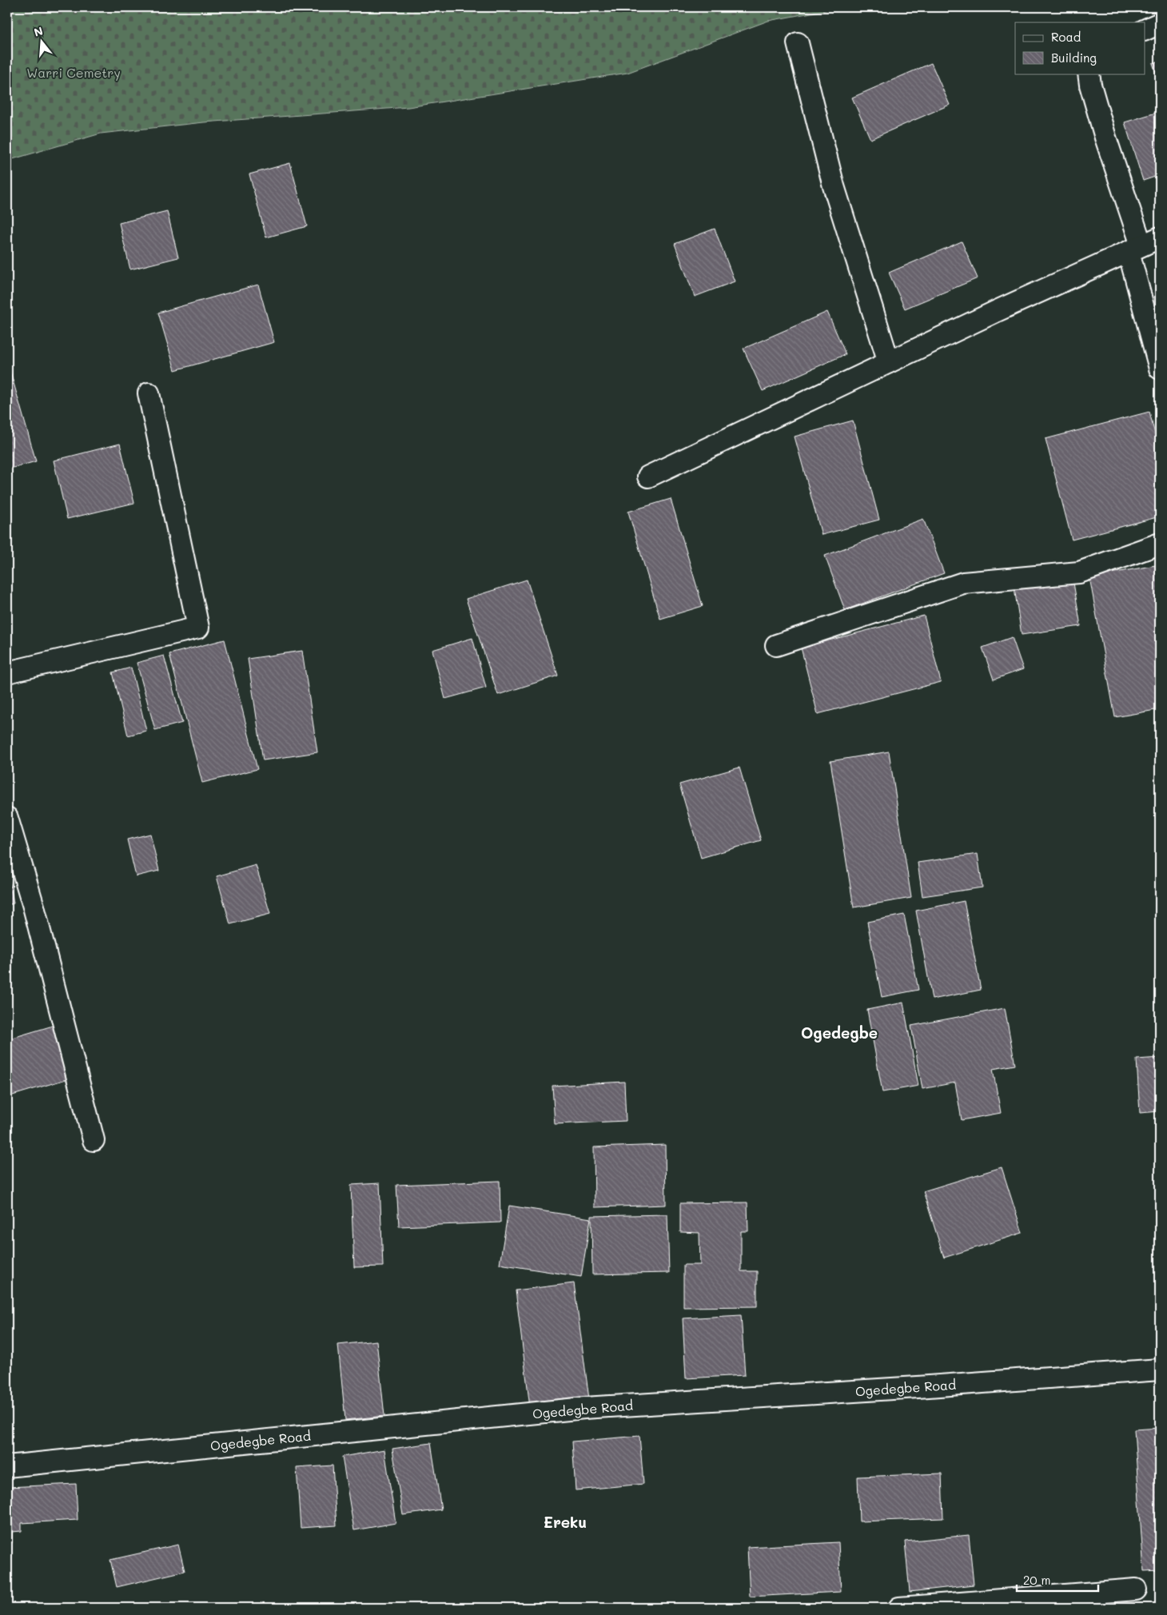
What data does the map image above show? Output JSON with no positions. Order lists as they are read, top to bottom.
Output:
{
  "streets": {
    "street": ["Ogedegbe Road"]
  },
  "districts": ["Ogedegbe", "Ereku"],
  "parks": ["Warri Cemetry"],
  "legend": ["Road", "Building"],
  "scale_bar": "20 m",
  "north": "top"
}
